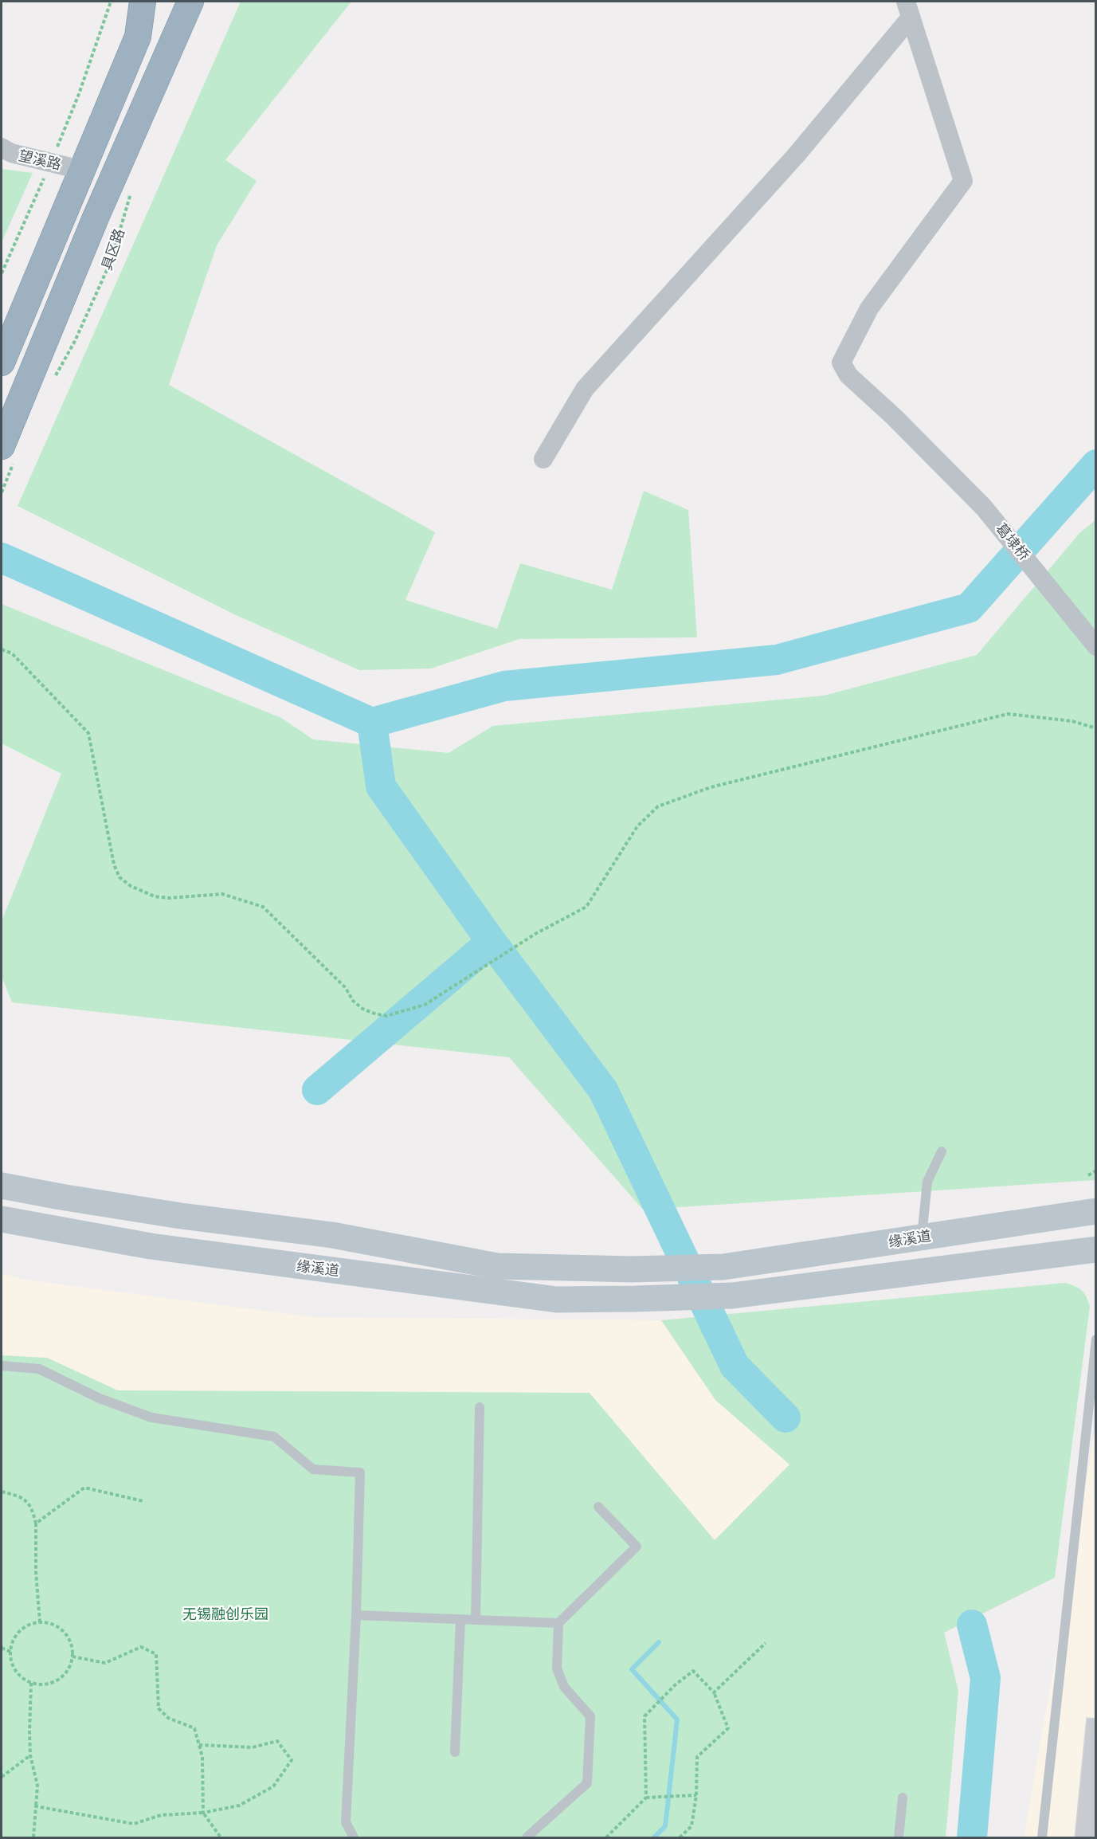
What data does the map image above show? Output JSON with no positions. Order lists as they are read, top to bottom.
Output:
{
  "streets": {
    "highway": ["具区路"],
    "main road": ["缘溪道"],
    "street": ["望溪路", "葛埭桥"]
  },
  "parks": ["无锡融创乐园"]
}
